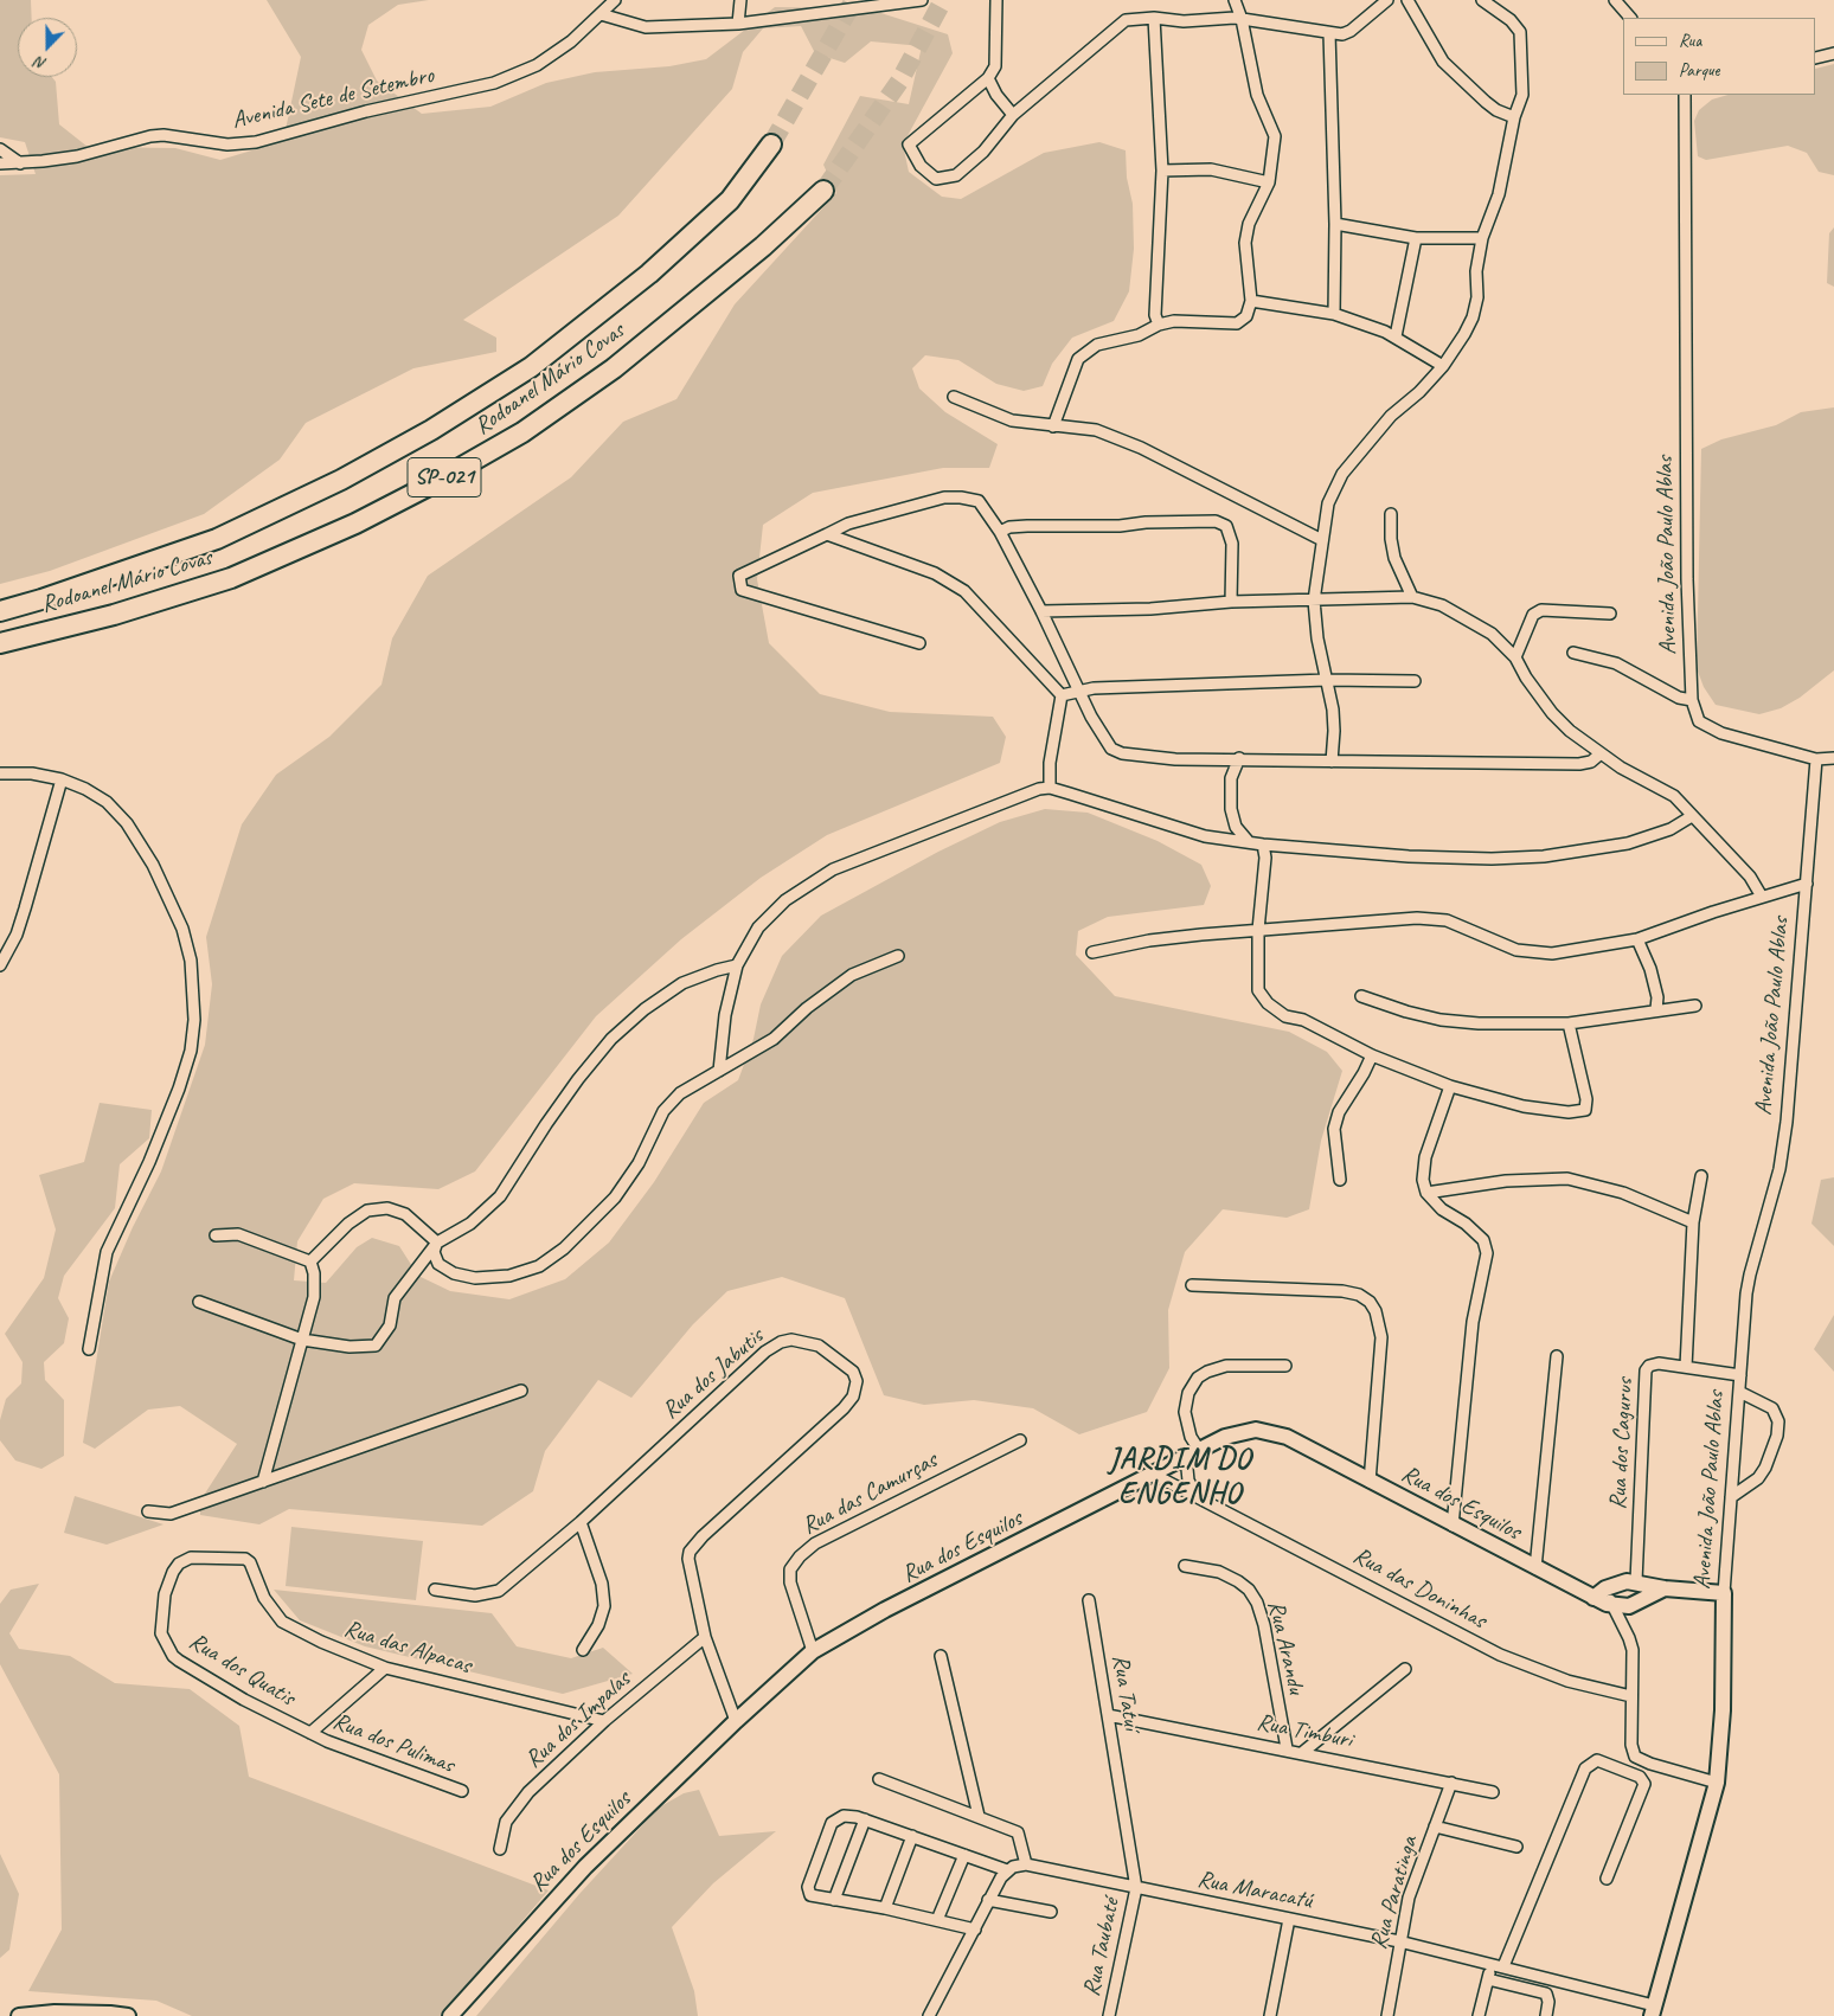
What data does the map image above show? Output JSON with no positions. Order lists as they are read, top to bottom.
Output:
{
  "streets": {
    "highway": ["Rodoanel Mário Covas", "SP-021"],
    "street": [
      "Avenida Sete de Setembro",
      "Avenida João Paulo Ablas",
      "Rua dos Jabutis",
      "Rua dos Cagurus",
      "Rua das Camurças",
      "Rua dos Esquilos",
      "Rua das Doninhas",
      "Rua das Alpacas",
      "Rua Arandu",
      "Rua dos Quatis",
      "Rua Tatuí",
      "Rua dos Impalas",
      "Rua Timburi",
      "Rua dos Pulimas",
      "Rua Maracatú",
      "Rua Paratinga",
      "Rua Taubaté"
    ]
  },
  "crossings": [
    ["Avenida João Paulo Ablas", "Rua dos Cagurus"],
    ["Avenida João Paulo Ablas", "Rua Maracatú"],
    ["Rua dos Jabutis", "Rua dos Esquilos"],
    ["Rua dos Jabutis", "Rua dos Impalas"],
    ["Rua das Camurças", "Rua dos Esquilos"],
    ["Rua dos Esquilos", "Rua das Doninhas"],
    ["Rua das Alpacas", "Rua dos Quatis"],
    ["Rua das Alpacas", "Rua dos Impalas"],
    ["Rua Arandu", "Rua Timburi"],
    ["Rua dos Quatis", "Rua dos Pulimas"],
    ["Rua Tatuí", "Rua Timburi"],
    ["Rua Tatuí", "Rua Maracatú"],
    ["Rua Tatuí", "Rua Taubaté"],
    ["Rua Timburi", "Rua Paratinga"],
    ["Rua Maracatú", "Rua Paratinga"],
    ["Rua Maracatú", "Rua Taubaté"]
  ],
  "districts": ["JARDIM DO ENGENHO"],
  "legend": ["Rua", "Parque"],
  "north": "bottom"
}
